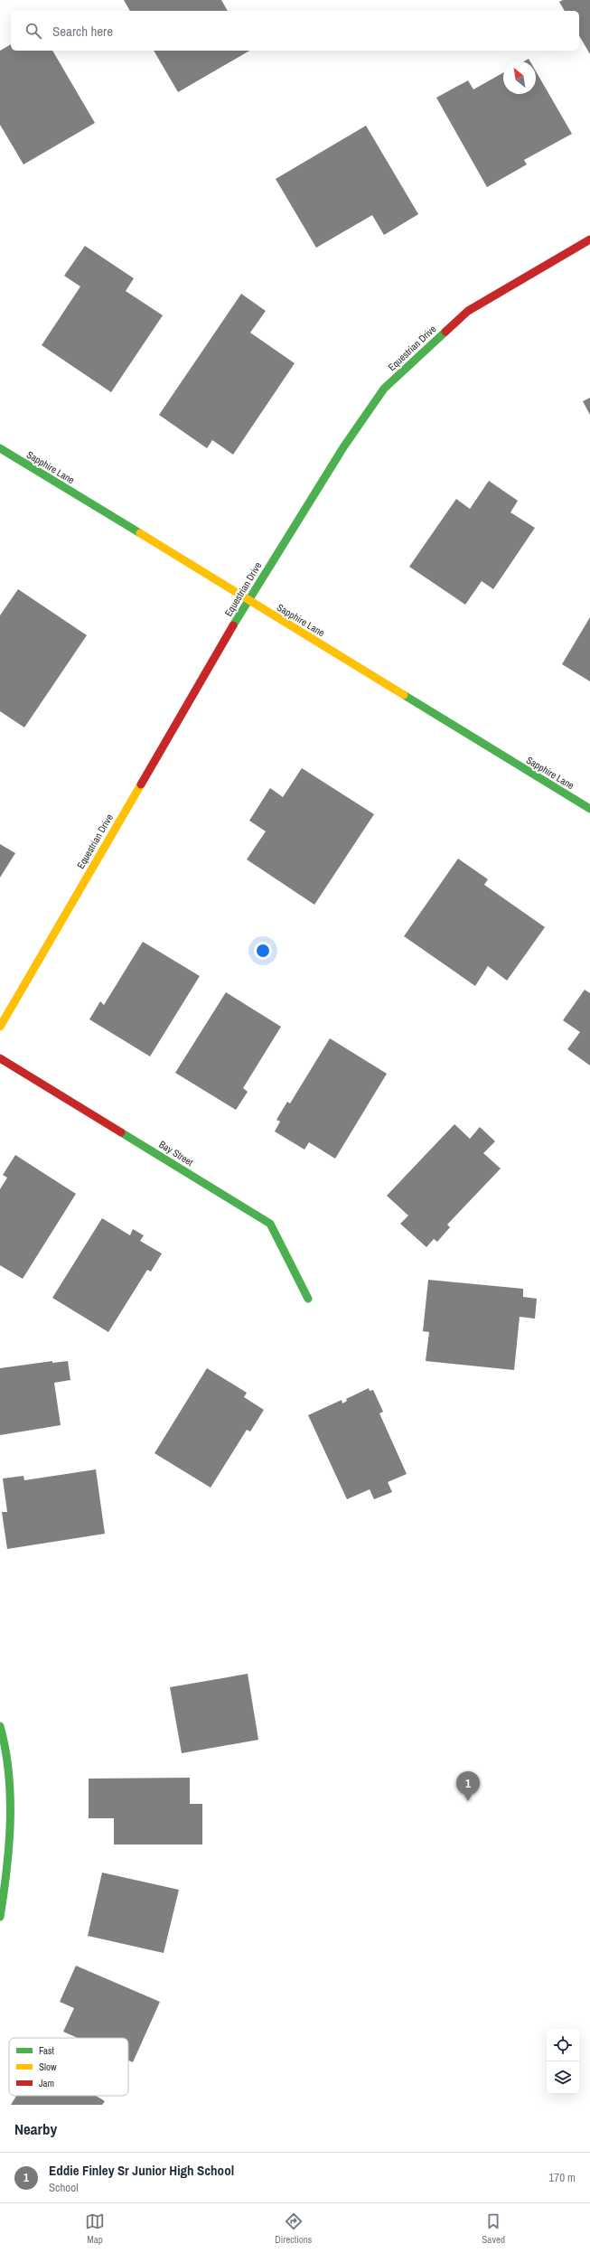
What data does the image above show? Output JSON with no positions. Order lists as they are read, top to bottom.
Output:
{
  "streets": {
    "street": ["Equestrian Drive", "Sapphire Lane", "Bay Street"]
  },
  "crossings": [
    ["Equestrian Drive", "Sapphire Lane"]
  ],
  "legend": ["Fast", "Slow", "Jam"],
  "north": "top left",
  "page": {
    "search": "Search here",
    "pins": "1",
    "heading": "Nearby",
    "list": [
      {
        "mark": "1",
        "name": "Eddie Finley Sr Junior High School",
        "note": "School",
        "value": "170 m"
      }
    ],
    "nav": ["Map", "Directions", "Saved"]
  }
}
